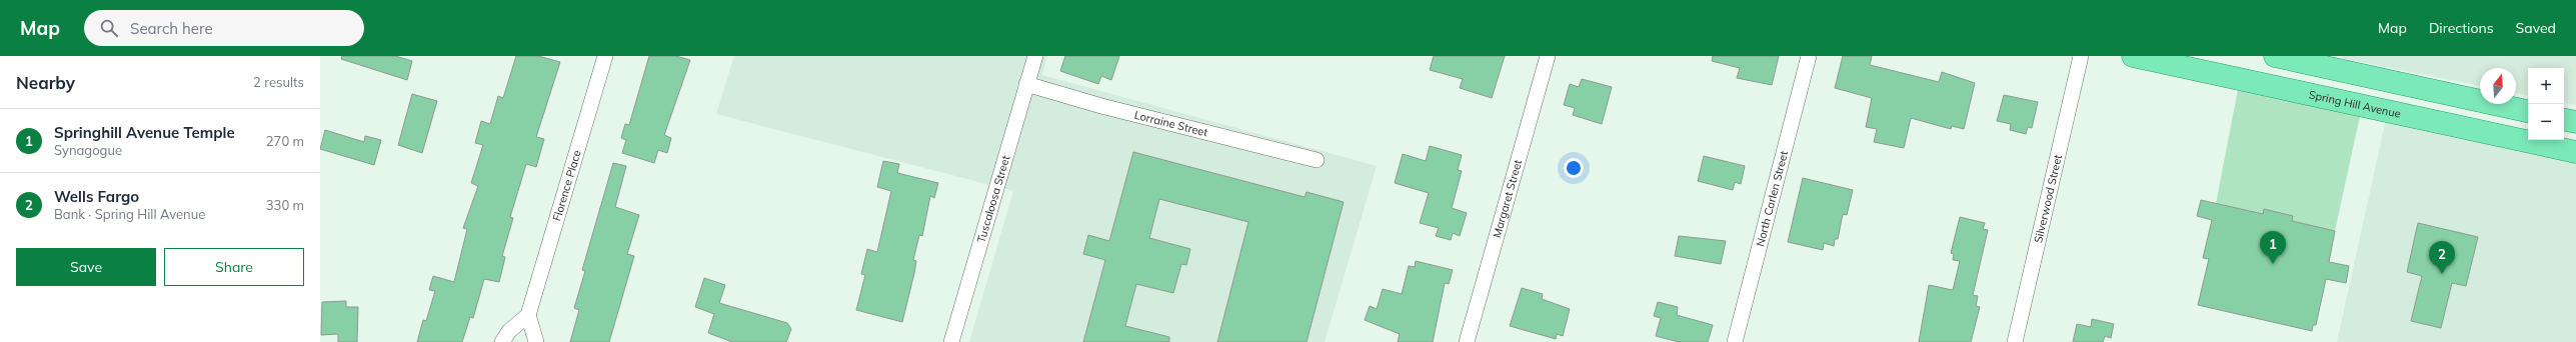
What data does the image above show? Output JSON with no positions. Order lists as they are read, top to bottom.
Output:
{
  "streets": {
    "main road": ["Spring Hill Avenue"],
    "street": [
      "Lorraine Street",
      "Florence Place",
      "Tuscaloosa Street",
      "Margaret Street",
      "North Carlen Street",
      "Silverwood Street"
    ]
  },
  "crossings": [
    ["Lorraine Street", "Tuscaloosa Street"]
  ],
  "north": "top",
  "page": {
    "header": "Map",
    "search": "Search here",
    "nav": ["Map", "Directions", "Saved"],
    "heading": ["Nearby", "2 results"],
    "map_buttons": ["+", "−"],
    "list": [
      {
        "mark": "1",
        "name": "Springhill Avenue Temple",
        "note": "Synagogue",
        "value": "270 m"
      },
      {
        "mark": "2",
        "name": "Wells Fargo",
        "note": "Bank · Spring Hill Avenue",
        "value": "330 m"
      }
    ],
    "pins": ["1", "2"],
    "buttons": ["Save", "Share"]
  }
}
